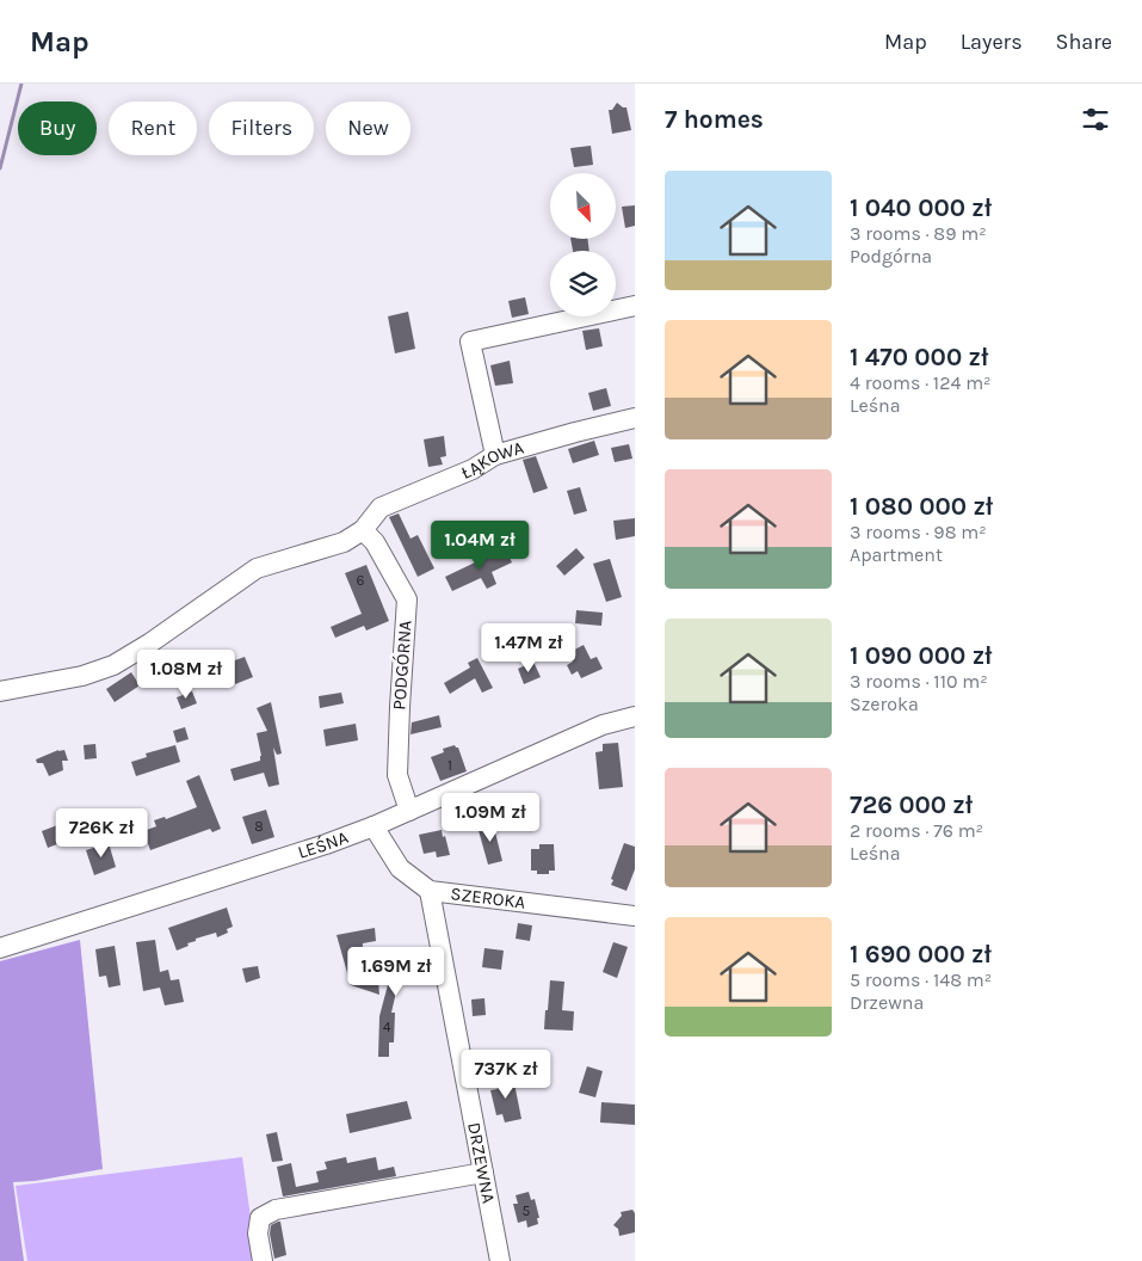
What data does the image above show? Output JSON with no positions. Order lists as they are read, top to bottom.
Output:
{
  "streets": {
    "street": [
      "ŁĄKOWA",
      "PODGÓRNA",
      "LEŚNA",
      "SZEROKA",
      "DRZEWNA"
    ]
  },
  "crossings": [
    ["ŁĄKOWA", "PODGÓRNA"],
    ["PODGÓRNA", "LEŚNA"],
    ["LEŚNA", "SZEROKA"],
    ["SZEROKA", "DRZEWNA"]
  ],
  "house_numbers": [
    "6",
    "1",
    "8",
    "4",
    "5"
  ],
  "north": "bottom right",
  "page": {
    "header": "Map",
    "nav": ["Map", "Layers", "Share"],
    "heading": "7 homes",
    "chip": [
      "Buy",
      "Rent",
      "Filters",
      "New"
    ],
    "list": [
      {
        "name": "1 040 000 zł",
        "note": "3 rooms · 89 m² · Podgórna"
      },
      {
        "name": "1 470 000 zł",
        "note": "4 rooms · 124 m² · Leśna"
      },
      {
        "name": "1 080 000 zł",
        "note": "3 rooms · 98 m² · Apartment"
      },
      {
        "name": "1 090 000 zł",
        "note": "3 rooms · 110 m² · Szeroka"
      },
      {
        "name": "726 000 zł",
        "note": "2 rooms · 76 m² · Leśna"
      },
      {
        "name": "1 690 000 zł",
        "note": "5 rooms · 148 m² · Drzewna"
      }
    ],
    "price": [
      "1.04M zł",
      "1.47M zł",
      "1.08M zł",
      "1.09M zł",
      "726K zł",
      "1.69M zł",
      "737K zł"
    ]
  }
}
